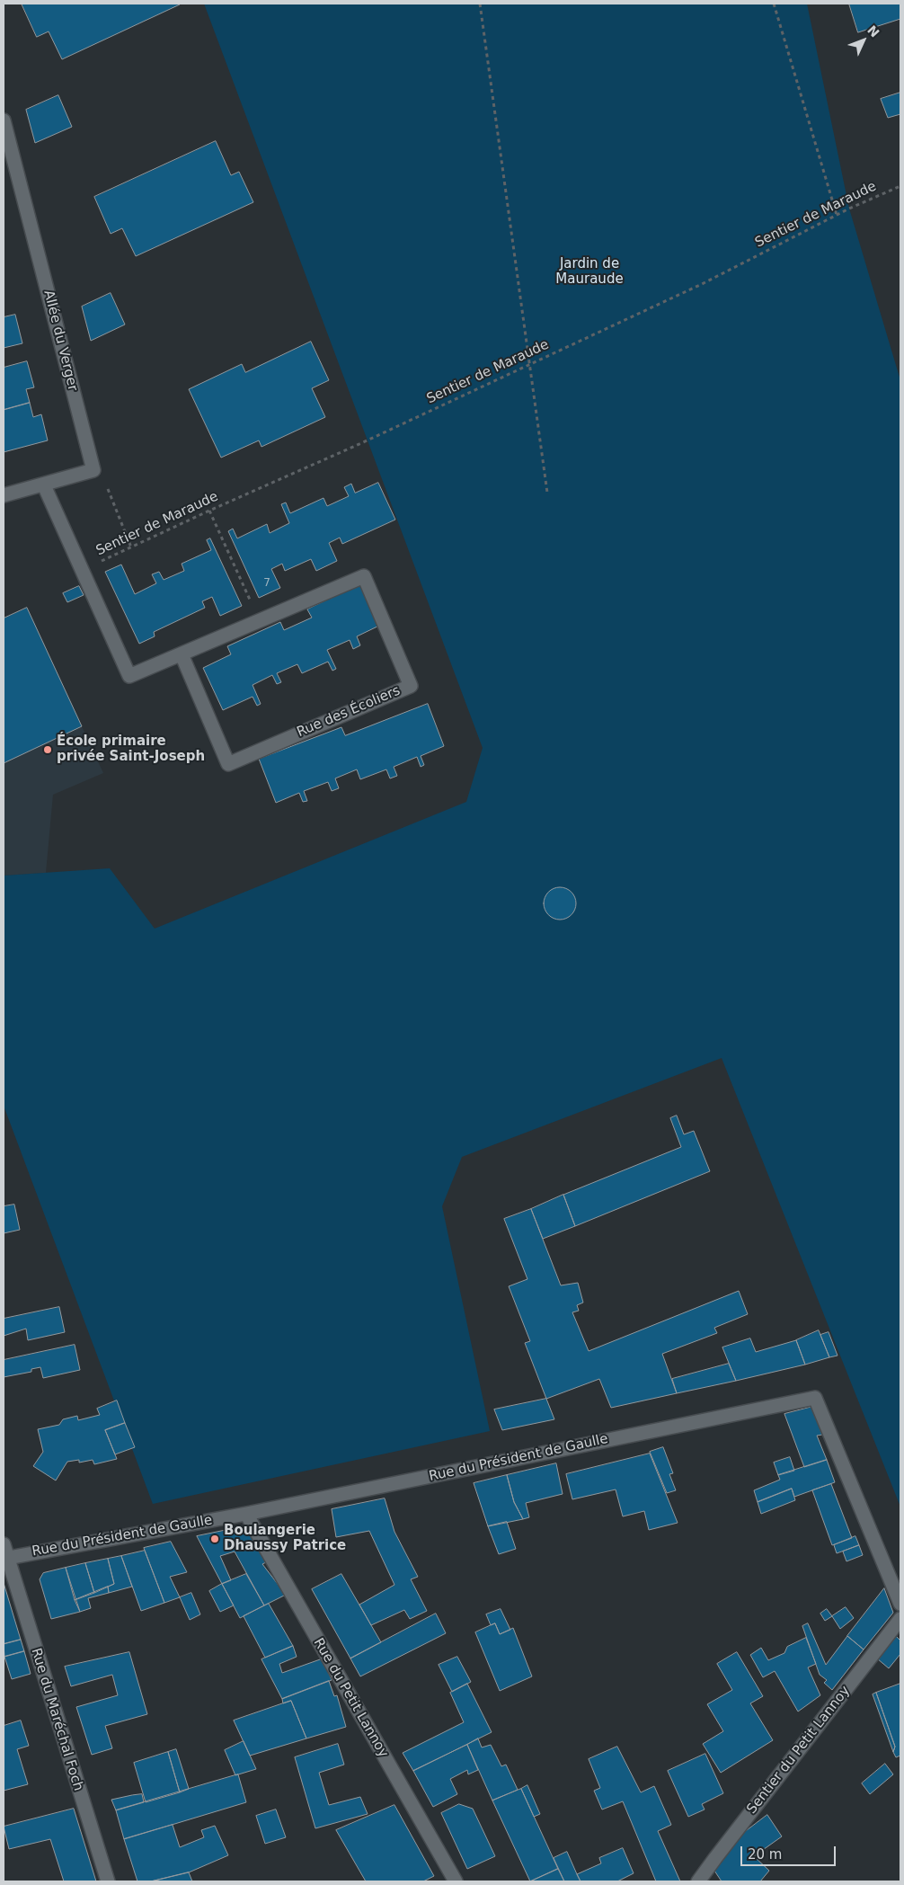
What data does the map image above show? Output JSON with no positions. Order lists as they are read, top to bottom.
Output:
{
  "streets": {
    "street": [
      "Allée du Verger",
      "Rue des Écoliers",
      "Rue du Président de Gaulle",
      "Rue du Petit Lannoy",
      "Rue du Maréchal Foch",
      "Sentier du Petit Lannoy"
    ],
    "path": ["Sentier de Maraude"]
  },
  "crossings": [
    ["Sentier de Maraude", "Rue des Écoliers"],
    ["Rue du Président de Gaulle", "Rue du Petit Lannoy"],
    ["Rue du Président de Gaulle", "Rue du Maréchal Foch"]
  ],
  "parks": ["Jardin de Mauraude"],
  "places": ["École primaire privée Saint-Joseph", "Boulangerie Dhaussy Patrice"],
  "house_numbers": ["7"],
  "scale_bar": "20 m",
  "north": "top right"
}
